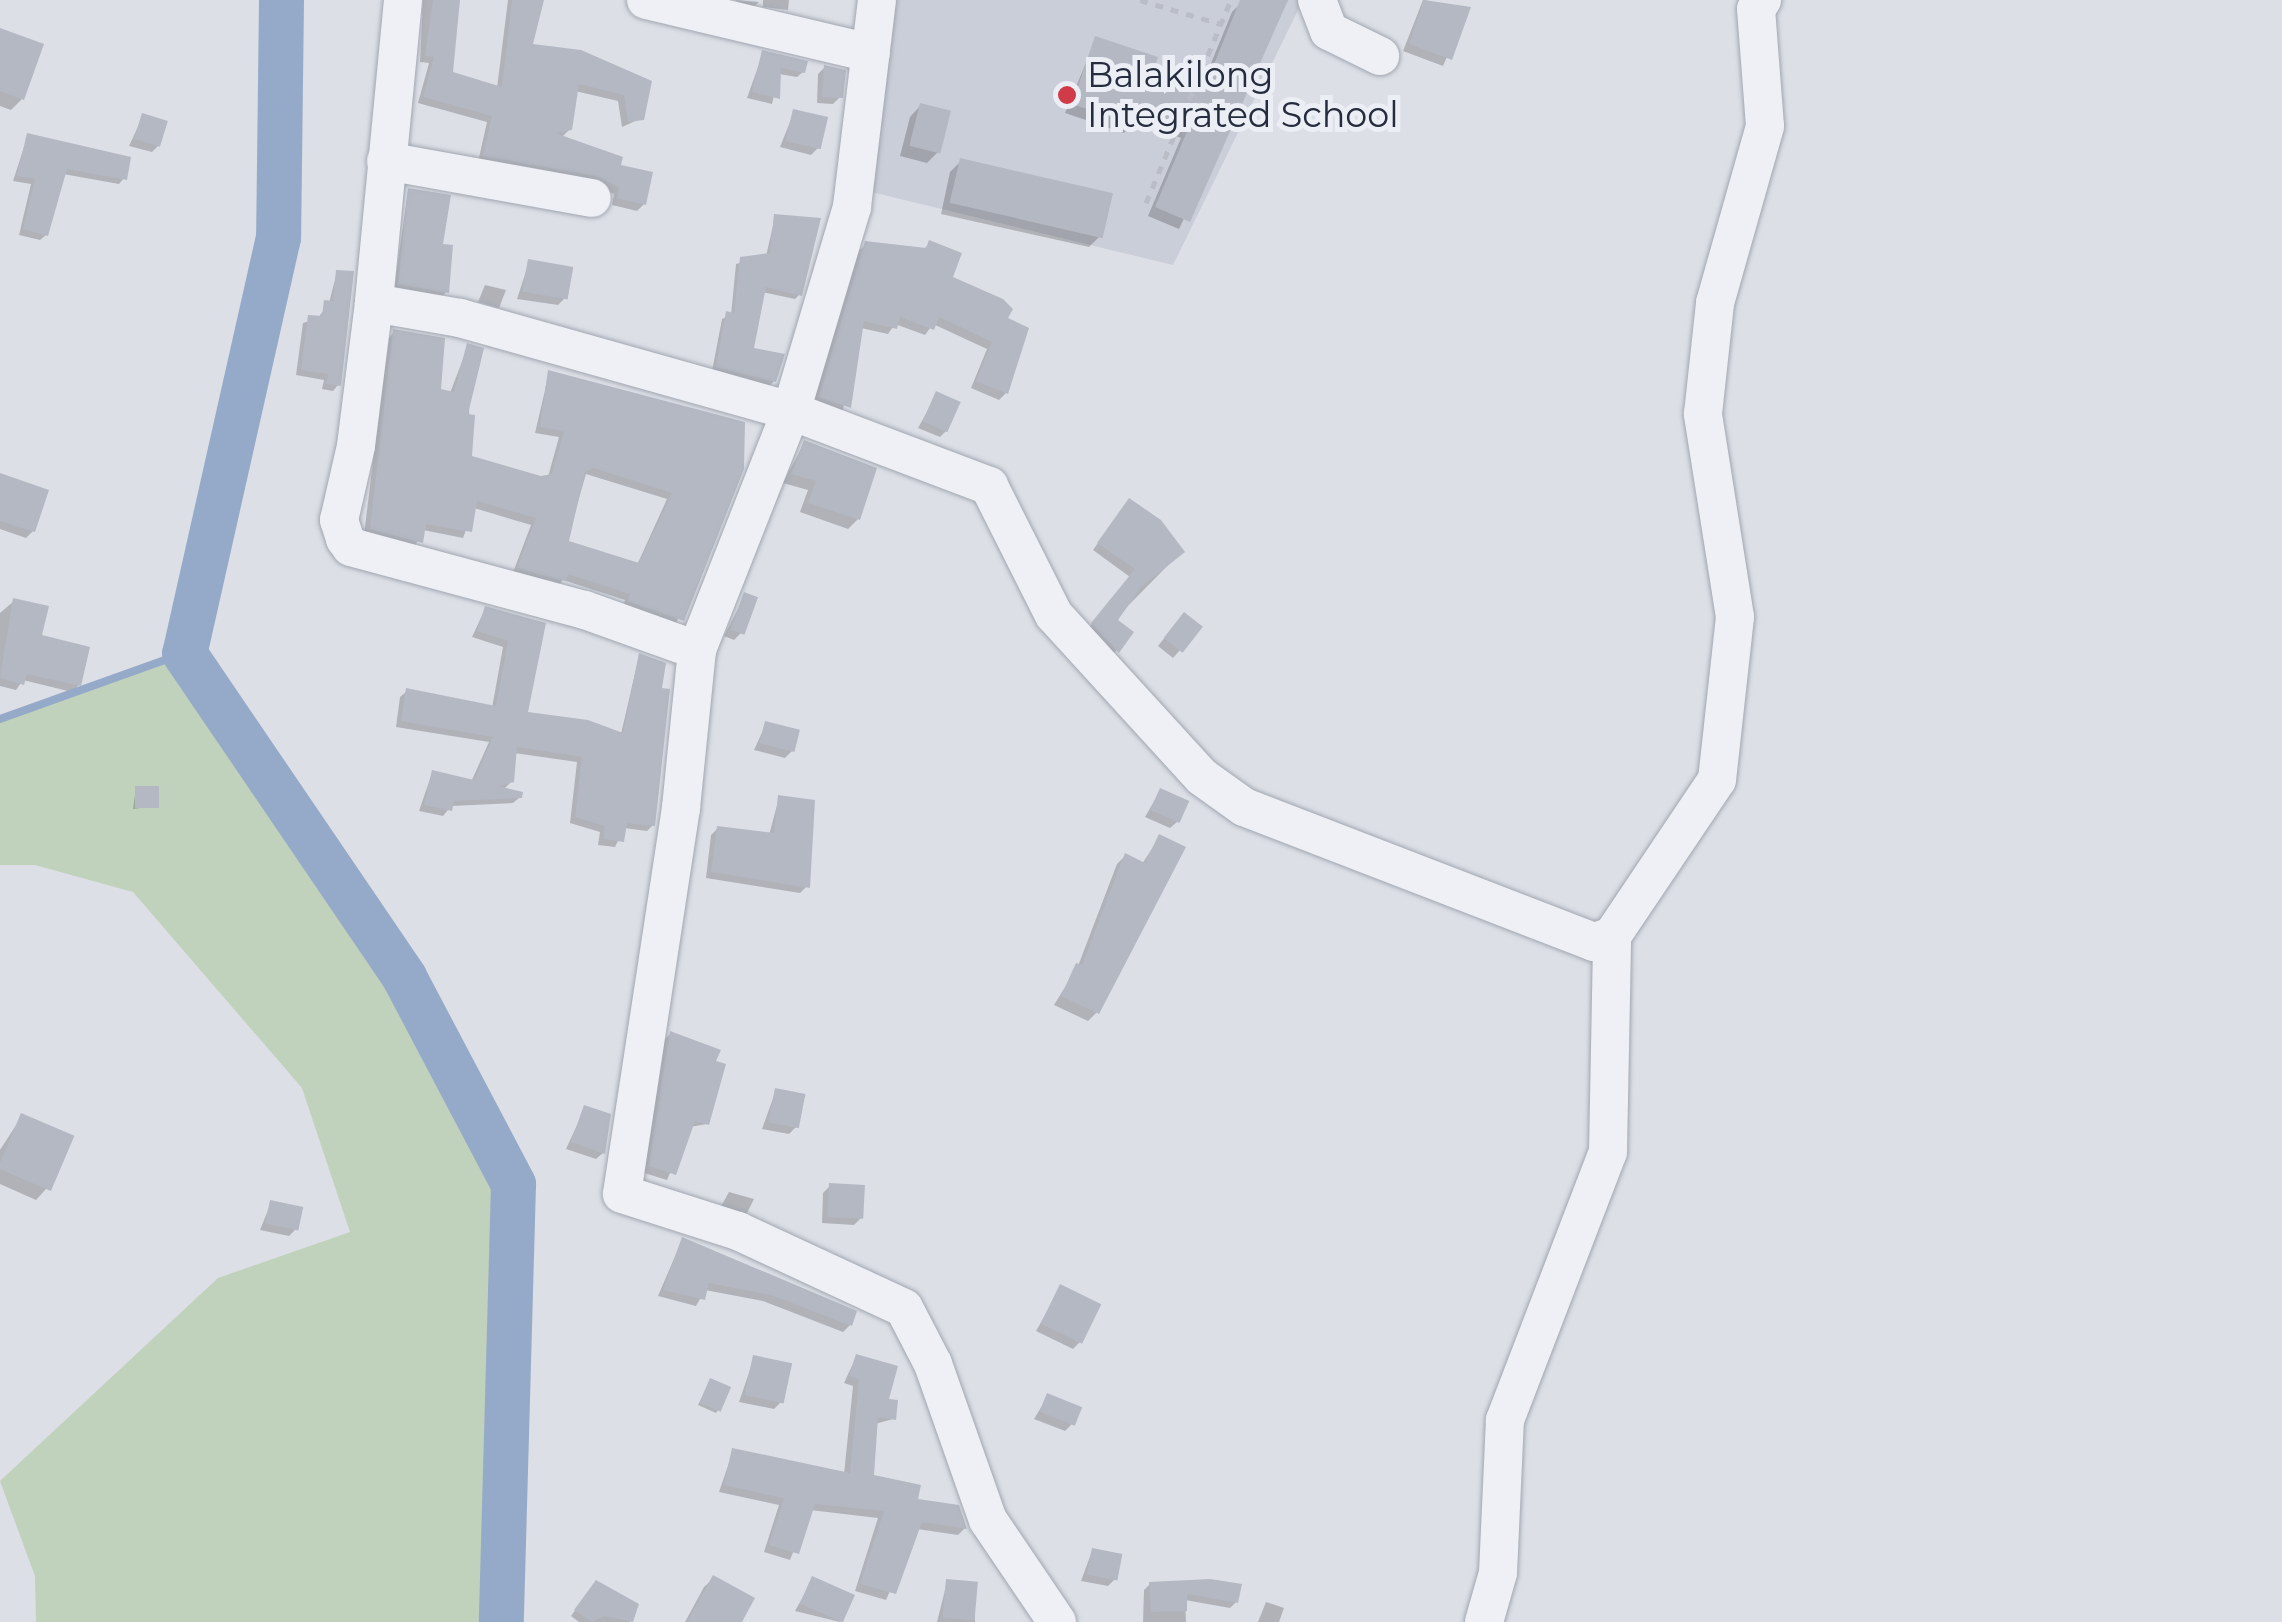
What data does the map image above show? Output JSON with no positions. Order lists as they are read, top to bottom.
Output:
{
  "places": ["Balakilong Integrated School"]
}
